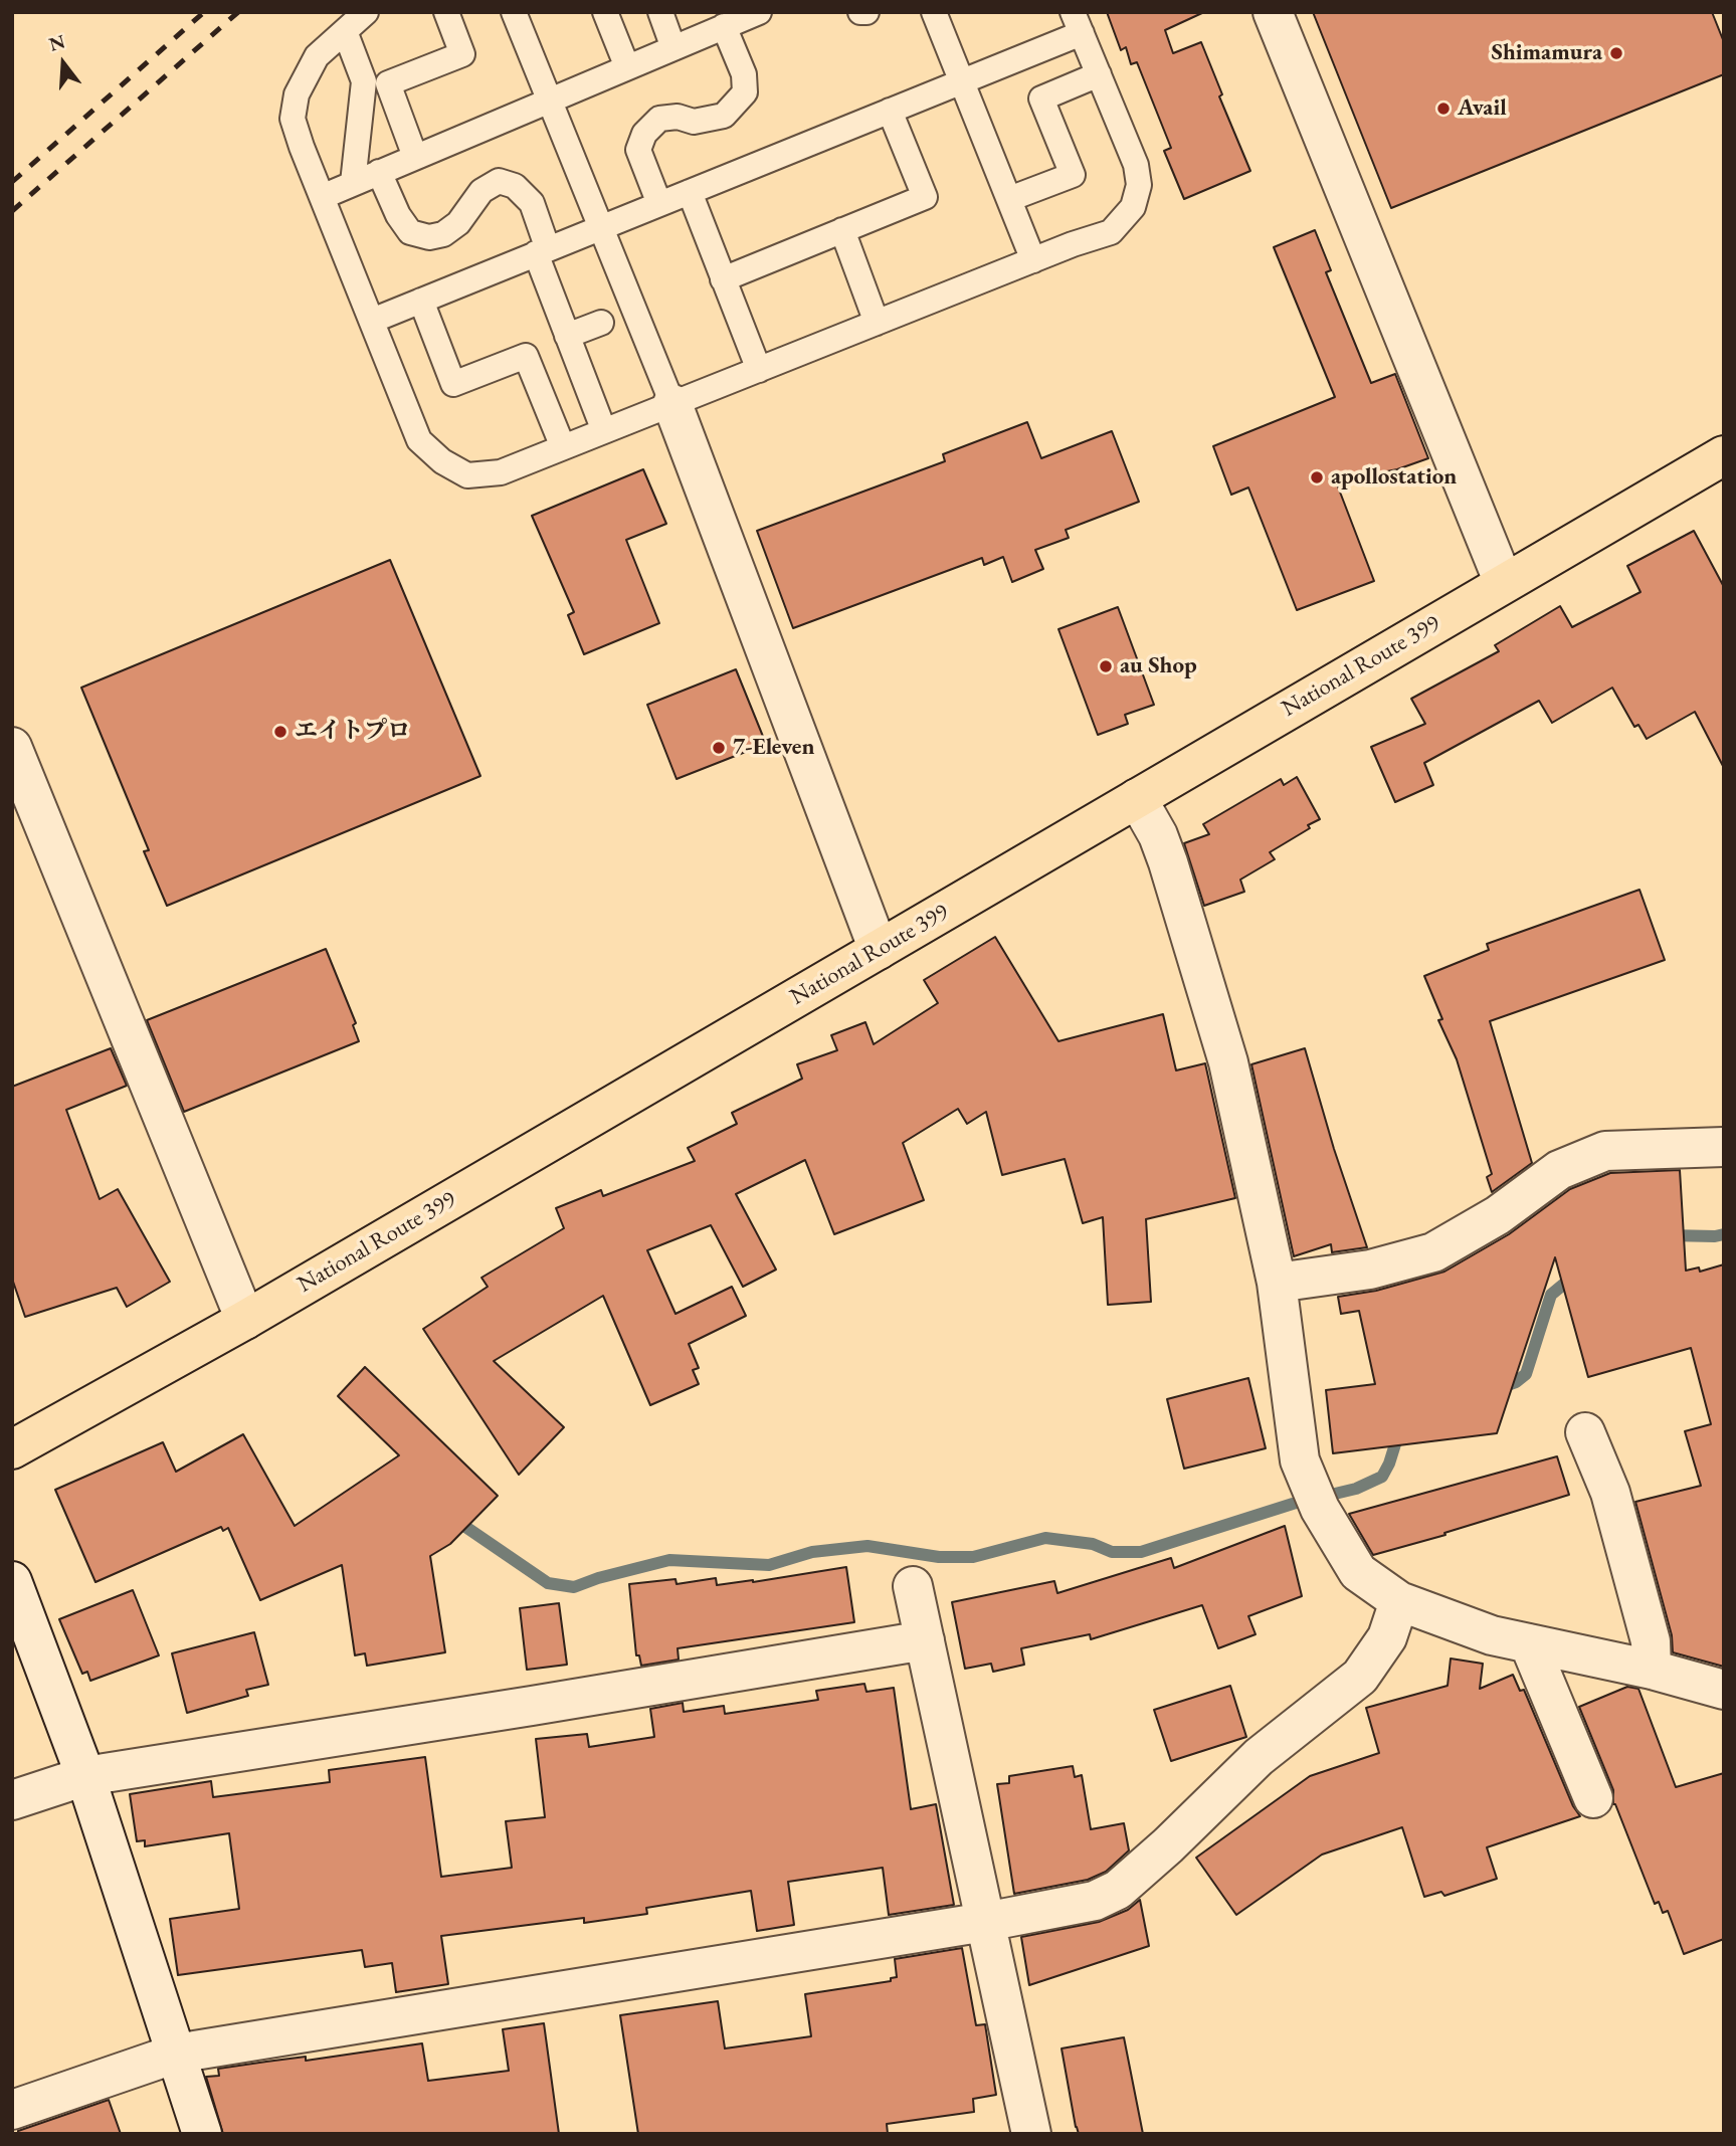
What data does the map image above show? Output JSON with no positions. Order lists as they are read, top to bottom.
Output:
{
  "streets": {
    "highway": ["National Route 399"]
  },
  "places": [
    "Shimamura",
    "Avail",
    "apollostation",
    "au Shop",
    "エイトプロ",
    "7-Eleven"
  ],
  "north": "top"
}
